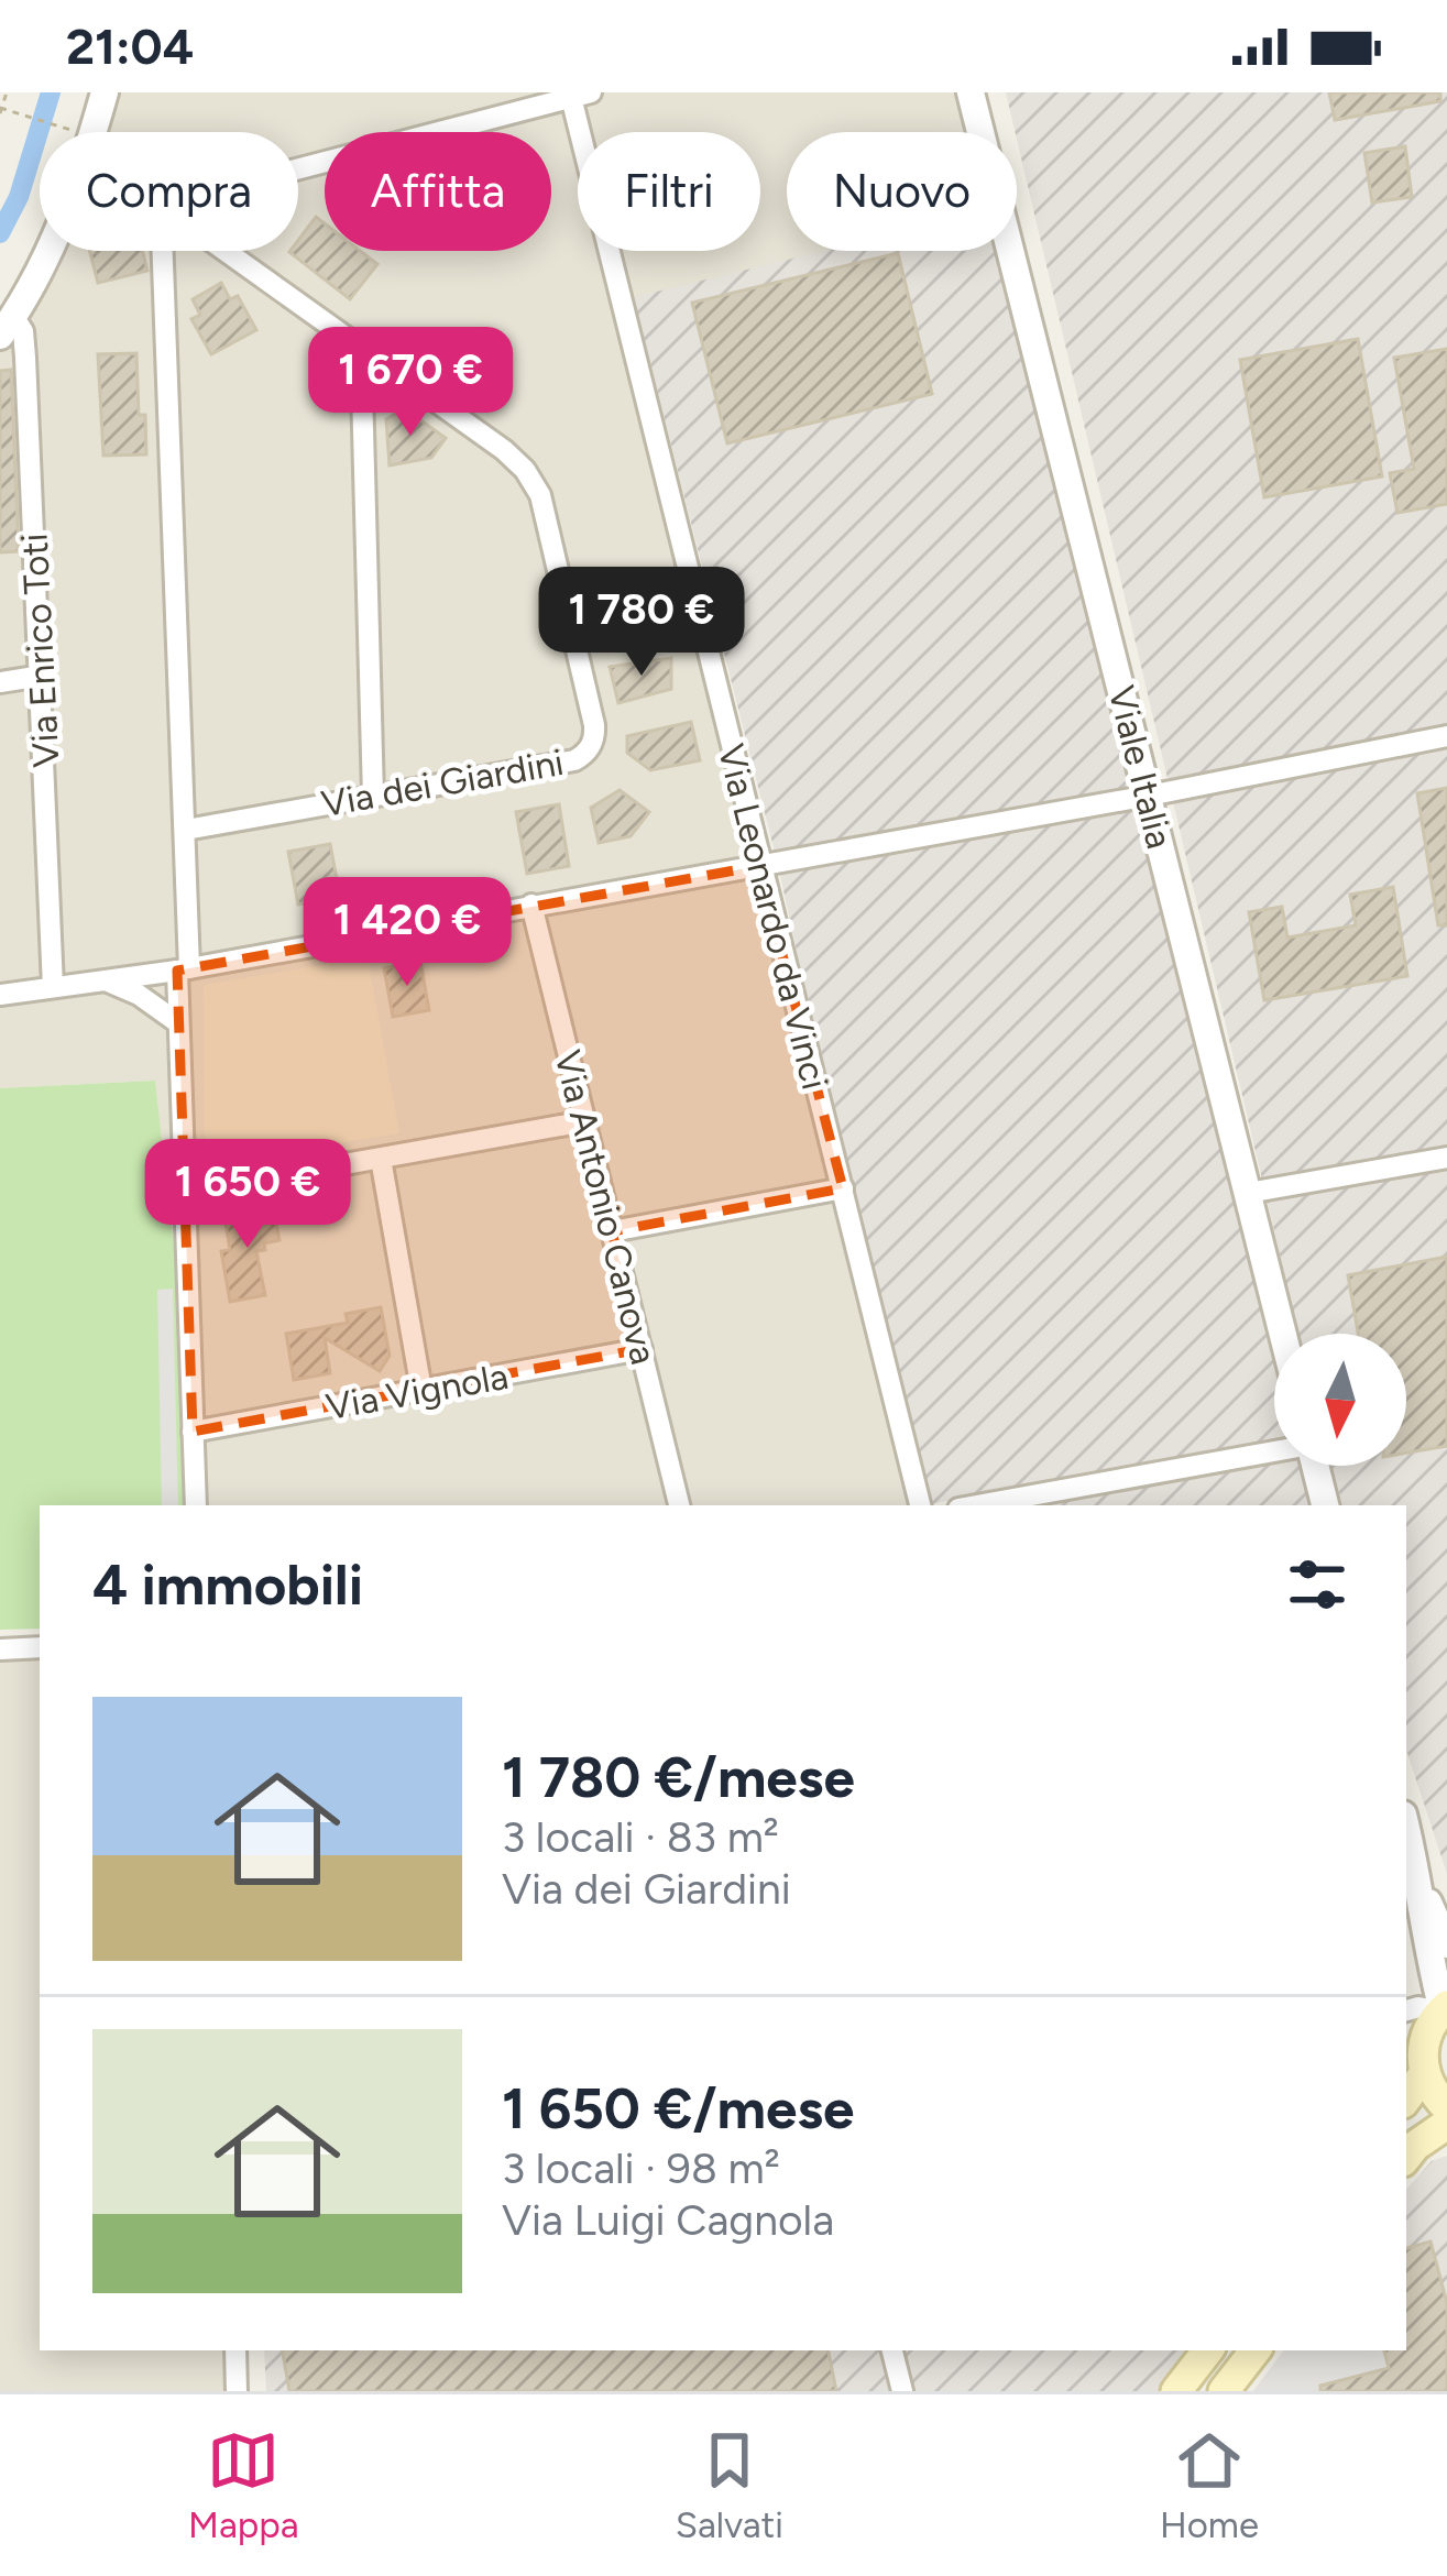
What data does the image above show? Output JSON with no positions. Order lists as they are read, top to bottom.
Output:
{
  "streets": {
    "street": [
      "Via Enrico Toti",
      "Viale Italia",
      "Via dei Giardini",
      "Via Leonardo da Vinci",
      "Via Antonio Canova",
      "Via Vignola"
    ]
  },
  "crossings": [
    ["Via Antonio Canova", "Via Vignola"]
  ],
  "north": "bottom",
  "page": {
    "status": "21:04",
    "chip": [
      "Compra",
      "Affitta",
      "Filtri",
      "Nuovo"
    ],
    "price": [
      "1 670 €",
      "1 780 €",
      "1 420 €",
      "1 650 €"
    ],
    "heading": "4 immobili",
    "list": [
      {
        "name": "1 780 €/mese",
        "note": "3 locali · 83 m² · Via dei Giardini"
      },
      {
        "name": "1 650 €/mese",
        "note": "3 locali · 98 m² · Via Luigi Cagnola"
      }
    ],
    "tabs": ["Mappa", "Salvati", "Home"]
  }
}
